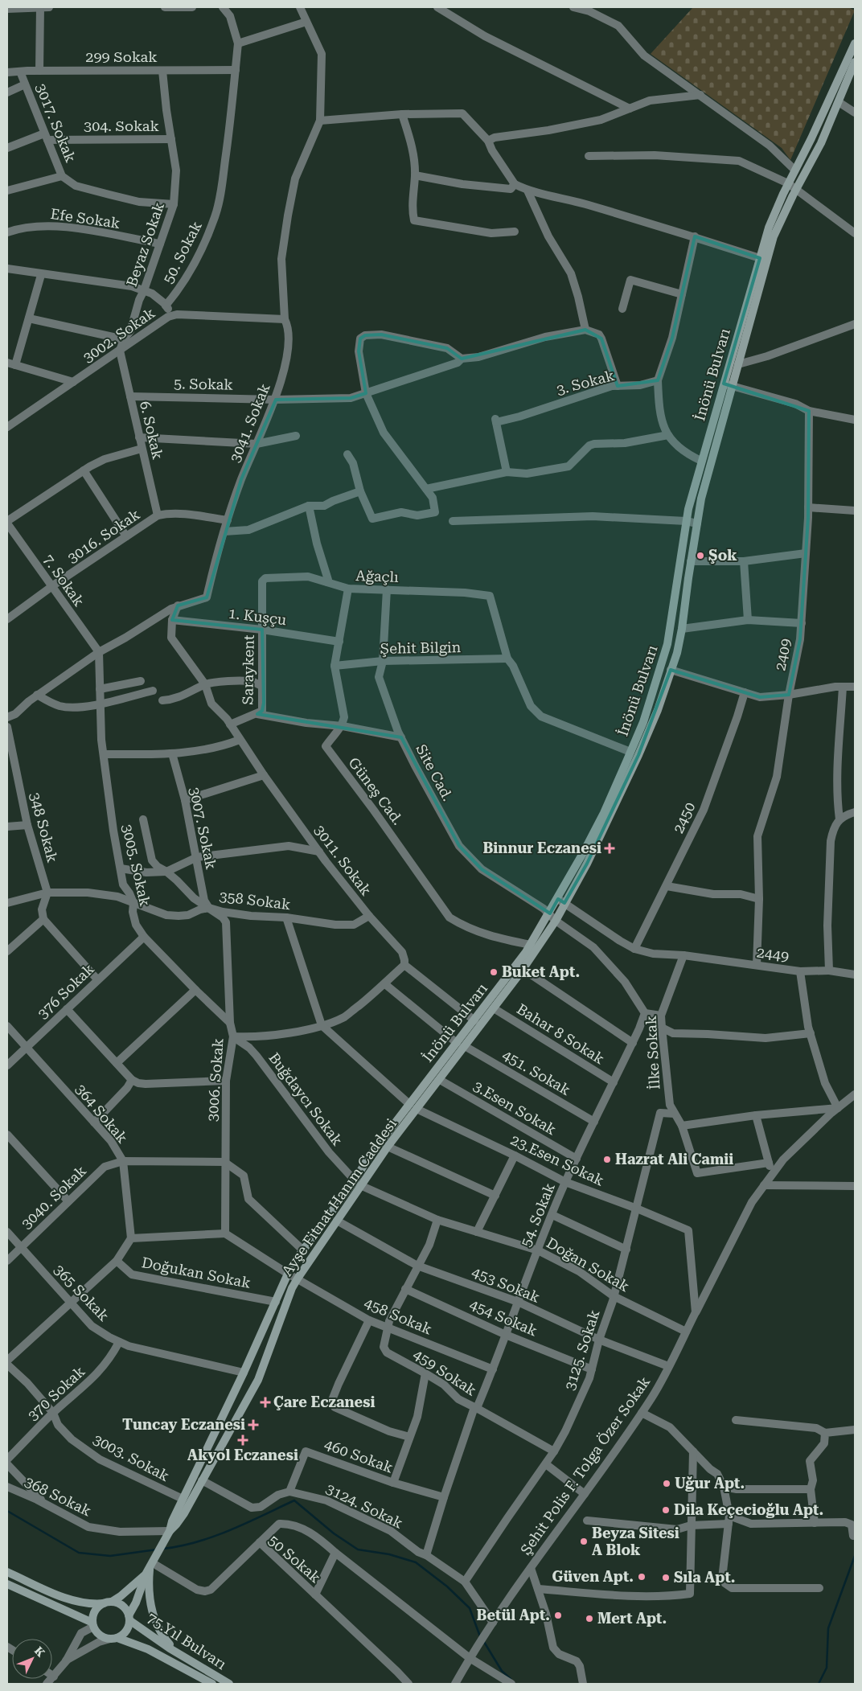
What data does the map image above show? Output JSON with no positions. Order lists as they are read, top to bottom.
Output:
{
  "streets": {
    "main road": ["İnönü Bulvarı", "Ayşe Fitnat Hanım Caddesi", "75.Yıl Bulvarı"],
    "street": [
      "299 Sokak",
      "3017. Sokak",
      "304. Sokak",
      "Efe Sokak",
      "Beyaz Sokak",
      "50. Sokak",
      "3002. Sokak",
      "3. Sokak",
      "5. Sokak",
      "3041. Sokak",
      "6. Sokak",
      "3016. Sokak",
      "Ağaçlı",
      "7. Sokak",
      "1. Kuşçu",
      "Şehit Bilgin",
      "2409",
      "Saraykent",
      "Site Cad.",
      "Güneş Cad.",
      "2450",
      "348 Sokak",
      "3007. Sokak",
      "3011. Sokak",
      "3005. Sokak",
      "358 Sokak",
      "2449",
      "376 Sokak",
      "Bahar 8 Sokak",
      "İlke Sokak",
      "451. Sokak",
      "3006. Sokak",
      "Buğdaycı Sokak",
      "3.Esen Sokak",
      "364 Sokak",
      "23.Esen Sokak",
      "3040. Sokak",
      "54. Sokak",
      "Doğan Sokak",
      "Doğukan Sokak",
      "453 Sokak",
      "365 Sokak",
      "458 Sokak",
      "454 Sokak",
      "3125. Sokak",
      "459 Sokak",
      "370 Sokak",
      "460 Sokak",
      "3003. Sokak",
      "Şehit Polis F. Tolga Özer Sokak",
      "368 Sokak",
      "3124. Sokak",
      "50 Sokak"
    ]
  },
  "crossings": [
    ["299 Sokak", "3017. Sokak"],
    ["299 Sokak", "Beyaz Sokak"],
    ["299 Sokak", "50. Sokak"],
    ["3017. Sokak", "304. Sokak"],
    ["3017. Sokak", "Beyaz Sokak"],
    ["304. Sokak", "Beyaz Sokak"],
    ["Efe Sokak", "Beyaz Sokak"],
    ["Beyaz Sokak", "50. Sokak"],
    ["Beyaz Sokak", "3002. Sokak"],
    ["Beyaz Sokak", "6. Sokak"],
    ["3002. Sokak", "3041. Sokak"],
    ["3002. Sokak", "6. Sokak"],
    ["İnönü Bulvarı", "Site Cad."],
    ["İnönü Bulvarı", "Güneş Cad."],
    ["İnönü Bulvarı", "2449"],
    ["İnönü Bulvarı", "Buğdaycı Sokak"],
    ["İnönü Bulvarı", "Ayşe Fitnat Hanım Caddesi"],
    ["İnönü Bulvarı", "Doğan Sokak"],
    ["İnönü Bulvarı", "458 Sokak"],
    ["5. Sokak", "3041. Sokak"],
    ["5. Sokak", "6. Sokak"],
    ["3041. Sokak", "3016. Sokak"],
    ["3041. Sokak", "7. Sokak"],
    ["3041. Sokak", "3011. Sokak"],
    ["3041. Sokak", "3005. Sokak"],
    ["6. Sokak", "3016. Sokak"],
    ["3016. Sokak", "7. Sokak"],
    ["Ağaçlı", "Şehit Bilgin"],
    ["Ağaçlı", "Saraykent"],
    ["Ağaçlı", "Site Cad."],
    ["7. Sokak", "3005. Sokak"],
    ["1. Kuşçu", "Saraykent"],
    ["1. Kuşçu", "3011. Sokak"],
    ["Şehit Bilgin", "Site Cad."],
    ["2409", "2449"],
    ["Site Cad.", "Ayşe Fitnat Hanım Caddesi"],
    ["2450", "2449"],
    ["348 Sokak", "358 Sokak"],
    ["3007. Sokak", "358 Sokak"],
    ["3007. Sokak", "3006. Sokak"],
    ["3011. Sokak", "358 Sokak"],
    ["3005. Sokak", "358 Sokak"],
    ["3005. Sokak", "376 Sokak"],
    ["3005. Sokak", "3006. Sokak"],
    ["358 Sokak", "3006. Sokak"],
    ["2449", "İlke Sokak"],
    ["376 Sokak", "364 Sokak"],
    ["Bahar 8 Sokak", "Ayşe Fitnat Hanım Caddesi"],
    ["Bahar 8 Sokak", "54. Sokak"],
    ["İlke Sokak", "3125. Sokak"],
    ["451. Sokak", "Ayşe Fitnat Hanım Caddesi"],
    ["451. Sokak", "54. Sokak"],
    ["3006. Sokak", "Buğdaycı Sokak"],
    ["3006. Sokak", "3040. Sokak"],
    ["Buğdaycı Sokak", "Ayşe Fitnat Hanım Caddesi"],
    ["Buğdaycı Sokak", "Doğan Sokak"],
    ["3.Esen Sokak", "Ayşe Fitnat Hanım Caddesi"],
    ["3.Esen Sokak", "54. Sokak"],
    ["364 Sokak", "3040. Sokak"],
    ["23.Esen Sokak", "Ayşe Fitnat Hanım Caddesi"],
    ["23.Esen Sokak", "54. Sokak"],
    ["23.Esen Sokak", "3125. Sokak"],
    ["23.Esen Sokak", "Şehit Polis F. Tolga Özer Sokak"],
    ["3040. Sokak", "365 Sokak"],
    ["Ayşe Fitnat Hanım Caddesi", "Doğan Sokak"],
    ["Ayşe Fitnat Hanım Caddesi", "Doğukan Sokak"],
    ["Ayşe Fitnat Hanım Caddesi", "453 Sokak"],
    ["Ayşe Fitnat Hanım Caddesi", "365 Sokak"],
    ["Ayşe Fitnat Hanım Caddesi", "458 Sokak"],
    ["Ayşe Fitnat Hanım Caddesi", "3003. Sokak"],
    ["Ayşe Fitnat Hanım Caddesi", "368 Sokak"],
    ["Ayşe Fitnat Hanım Caddesi", "50 Sokak"],
    ["Ayşe Fitnat Hanım Caddesi", "75.Yıl Bulvarı"],
    ["54. Sokak", "Doğan Sokak"],
    ["54. Sokak", "453 Sokak"],
    ["54. Sokak", "458 Sokak"],
    ["54. Sokak", "454 Sokak"],
    ["54. Sokak", "459 Sokak"],
    ["54. Sokak", "460 Sokak"],
    ["54. Sokak", "3124. Sokak"],
    ["Doğan Sokak", "3125. Sokak"],
    ["Doğan Sokak", "459 Sokak"],
    ["Doğan Sokak", "Şehit Polis F. Tolga Özer Sokak"],
    ["453 Sokak", "3125. Sokak"],
    ["453 Sokak", "459 Sokak"],
    ["453 Sokak", "Şehit Polis F. Tolga Özer Sokak"],
    ["365 Sokak", "370 Sokak"],
    ["458 Sokak", "459 Sokak"],
    ["454 Sokak", "3125. Sokak"],
    ["454 Sokak", "459 Sokak"],
    ["3125. Sokak", "459 Sokak"],
    ["3125. Sokak", "3124. Sokak"],
    ["370 Sokak", "3003. Sokak"],
    ["460 Sokak", "3124. Sokak"],
    ["Şehit Polis F. Tolga Özer Sokak", "3124. Sokak"]
  ],
  "places": {
    "other": [
      "Şok",
      "Buket Apt.",
      "Hazrat Ali Camii",
      "Uğur Apt.",
      "Dila Keçecioğlu Apt.",
      "Beyza Sitesi A Blok",
      "Güven Apt.",
      "Sıla Apt.",
      "Betül Apt.",
      "Mert Apt."
    ],
    "health": [
      "Binnur Eczanesi",
      "Çare Eczanesi",
      "Tuncay Eczanesi",
      "Akyol Eczanesi"
    ]
  },
  "north": "top right"
}
